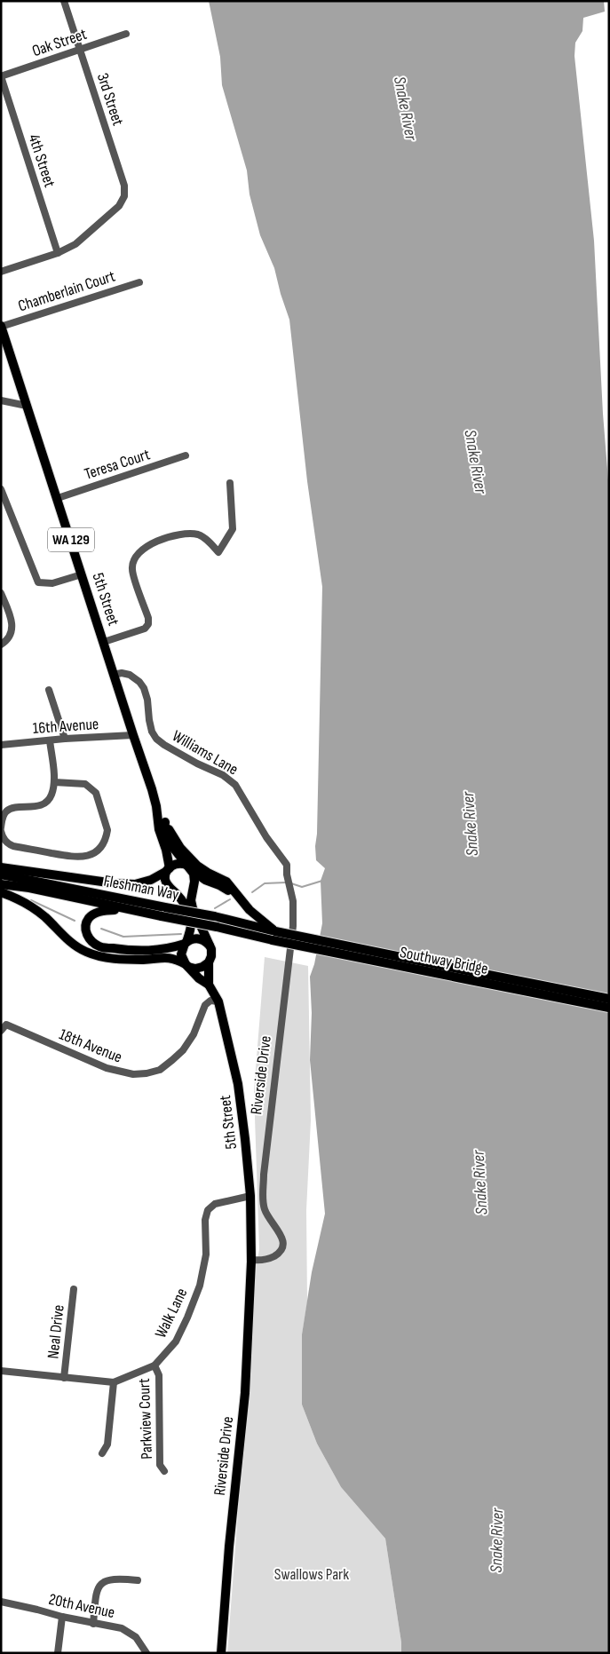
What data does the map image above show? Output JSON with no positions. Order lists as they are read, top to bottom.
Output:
{
  "streets": {
    "main road": [
      "WA 129",
      "5th Street",
      "Fleshman Way",
      "Southway Bridge",
      "Riverside Drive"
    ],
    "street": [
      "Oak Street",
      "3rd Street",
      "4th Street",
      "Chamberlain Court",
      "Teresa Court",
      "16th Avenue",
      "Williams Lane",
      "18th Avenue",
      "Walk Lane",
      "Neal Drive",
      "Parkview Court",
      "20th Avenue"
    ]
  },
  "crossings": [
    ["Oak Street", "3rd Street"],
    ["Oak Street", "4th Street"],
    ["3rd Street", "4th Street"],
    ["Chamberlain Court", "5th Street"],
    ["Teresa Court", "5th Street"],
    ["5th Street", "16th Avenue"],
    ["5th Street", "Williams Lane"],
    ["5th Street", "18th Avenue"],
    ["5th Street", "Riverside Drive"],
    ["5th Street", "Walk Lane"],
    ["Williams Lane", "Riverside Drive"],
    ["Fleshman Way", "Southway Bridge"],
    ["Walk Lane", "Neal Drive"],
    ["Walk Lane", "Parkview Court"]
  ],
  "water": ["Snake River"],
  "parks": ["Swallows Park"]
}
